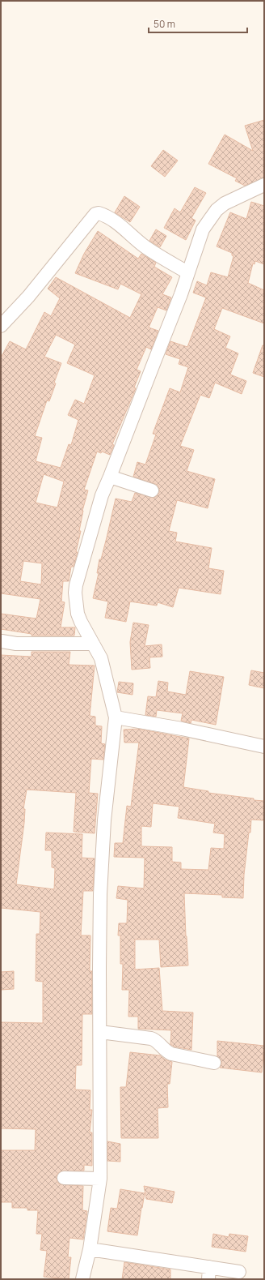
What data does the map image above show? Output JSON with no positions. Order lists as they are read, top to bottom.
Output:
{
  "scale_bar": "50 m"
}
